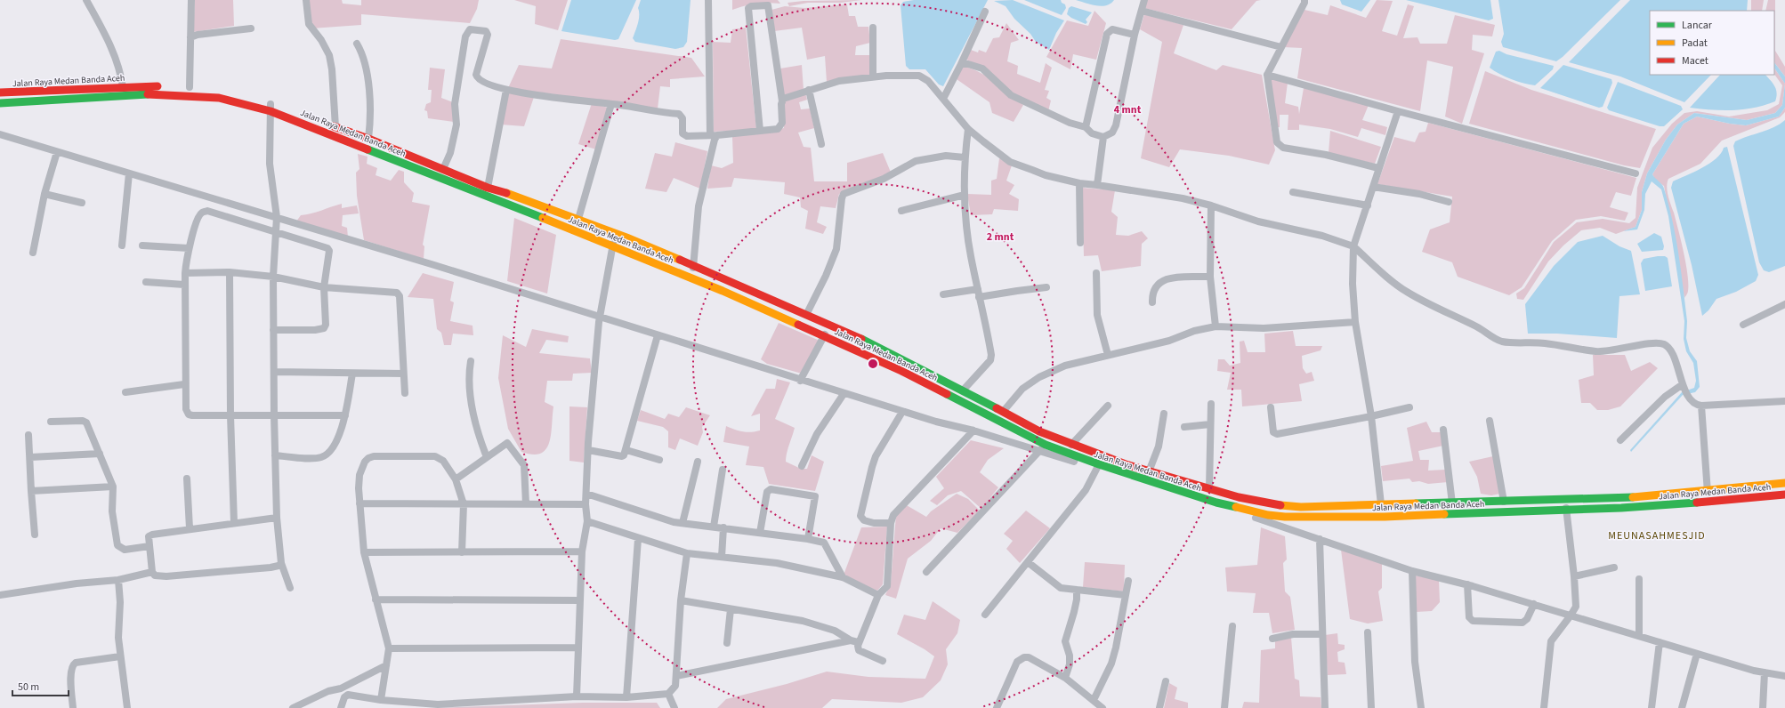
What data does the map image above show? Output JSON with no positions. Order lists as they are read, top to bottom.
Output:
{
  "streets": {
    "highway": ["Jalan Raya Medan Banda Aceh"]
  },
  "districts": ["MEUNASAHMESJID"],
  "legend": ["Lancar", "Padat", "Macet"],
  "scale_bar": "50 m",
  "rings": ["4 mnt", "2 mnt"]
}
